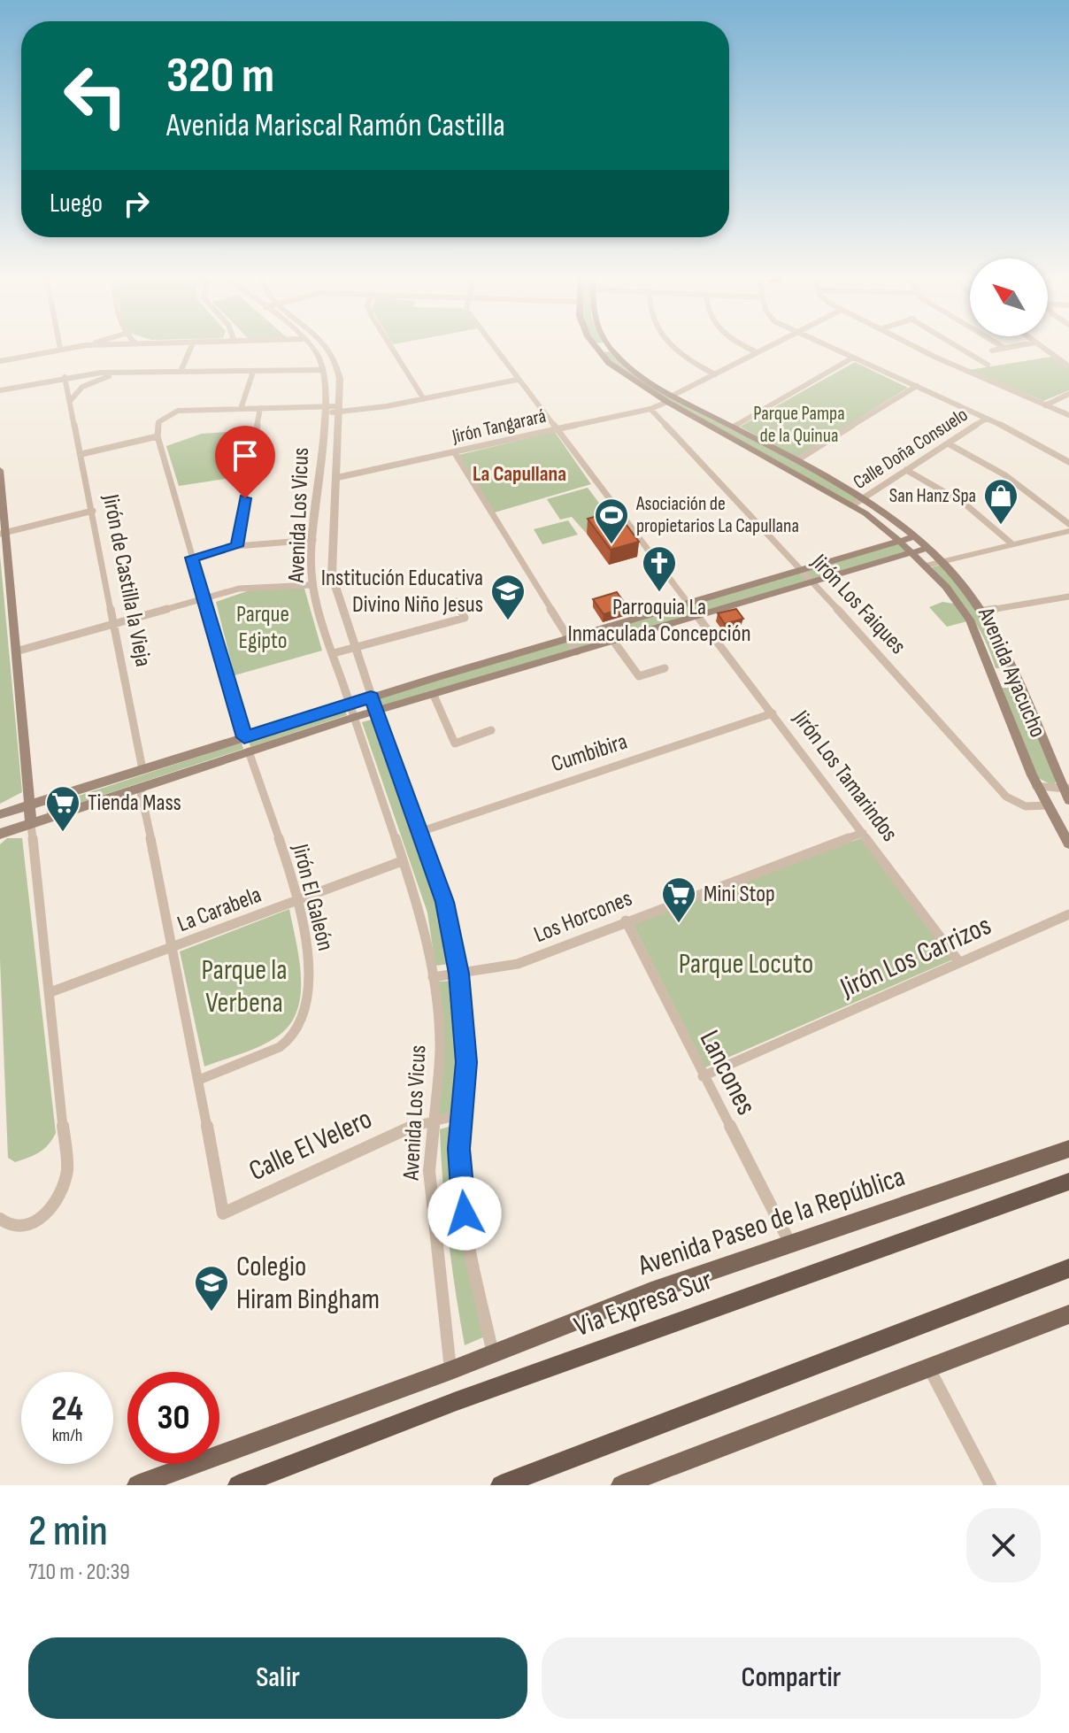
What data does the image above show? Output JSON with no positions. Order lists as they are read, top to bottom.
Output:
{
  "streets": {
    "highway": ["Via Expresa Sur"],
    "main road": ["Avenida Ayacucho", "Avenida Paseo de la República"],
    "street": [
      "Jirón Tangarará",
      "Calle Doña Consuelo",
      "Avenida Los Vicus",
      "Jirón de Castilla la Vieja",
      "Jirón Los Faiques",
      "Cumbibira",
      "Jirón Los Tamarindos",
      "Jirón El Galeón",
      "La Carabela",
      "Los Horcones",
      "Jirón Los Carrizos",
      "Lancones",
      "Calle El Velero"
    ]
  },
  "crossings": [
    ["Jirón Tangarará", "Avenida Los Vicus"],
    ["Jirón Tangarará", "Jirón Los Faiques"],
    ["Jirón Tangarará", "Avenida Ayacucho"],
    ["Calle Doña Consuelo", "Avenida Ayacucho"],
    ["Avenida Los Vicus", "Cumbibira"],
    ["Avenida Los Vicus", "La Carabela"],
    ["Avenida Los Vicus", "Los Horcones"],
    ["Avenida Los Vicus", "Calle El Velero"],
    ["Avenida Los Vicus", "Avenida Paseo de la República"],
    ["Jirón Los Faiques", "Avenida Ayacucho"],
    ["Cumbibira", "Jirón Los Tamarindos"],
    ["Jirón Los Tamarindos", "Los Horcones"],
    ["Jirón Los Tamarindos", "Jirón Los Carrizos"],
    ["Jirón El Galeón", "La Carabela"],
    ["Jirón El Galeón", "Calle El Velero"],
    ["Los Horcones", "Lancones"],
    ["Jirón Los Carrizos", "Lancones"],
    ["Lancones", "Avenida Paseo de la República"]
  ],
  "districts": ["La Capullana"],
  "parks": [
    "Parque Pampa de la Quinua",
    "Parque Egipto",
    "Parque Locuto",
    "Parque la Verbena"
  ],
  "places": {
    "shop": ["San Hanz Spa"],
    "sports": ["Asociación de propietarios La Capullana"],
    "church": ["Parroquia La Inmaculada Concepción"],
    "school or university": ["Institución Educativa Divino Niño Jesus", "Colegio Hiram Bingham"],
    "supermarket": ["Tienda Mass", "Mini Stop"]
  },
  "north": "top left",
  "page": {
    "turn": ["320 m", "Avenida Mariscal Ramón Castilla"],
    "then": "Luego",
    "speed": "24 km/h",
    "limit": "30",
    "heading": ["2 min", "710 m · 20:39"],
    "buttons": ["Salir", "Compartir"]
  }
}
